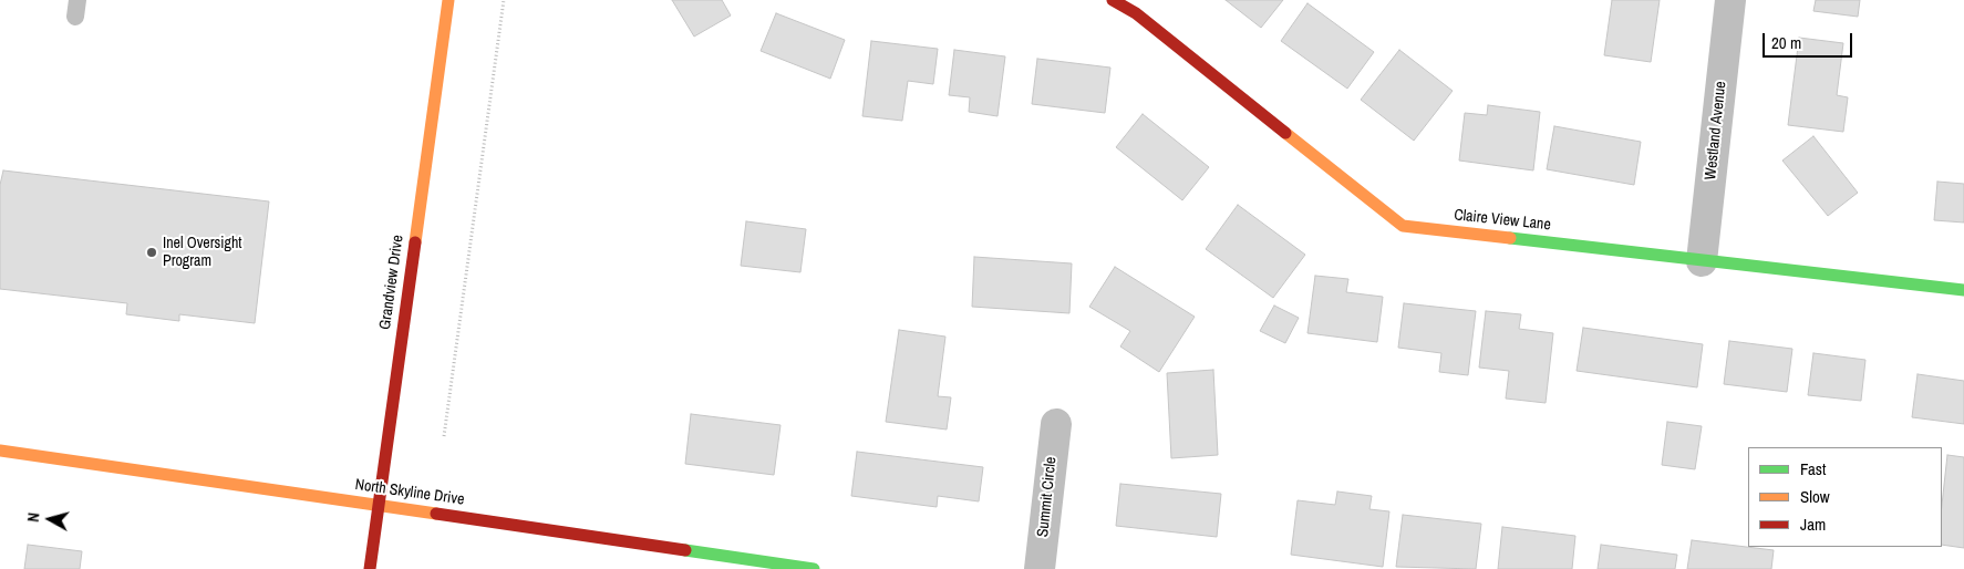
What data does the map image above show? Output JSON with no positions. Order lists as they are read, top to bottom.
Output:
{
  "streets": {
    "main road": ["Claire View Lane", "Grandview Drive", "North Skyline Drive"],
    "street": ["Westland Avenue", "Summit Circle"]
  },
  "crossings": [
    ["Westland Avenue", "Claire View Lane"],
    ["Grandview Drive", "North Skyline Drive"]
  ],
  "places": ["Inel Oversight Program"],
  "legend": ["Fast", "Slow", "Jam"],
  "scale_bar": "20 m",
  "north": "left"
}
